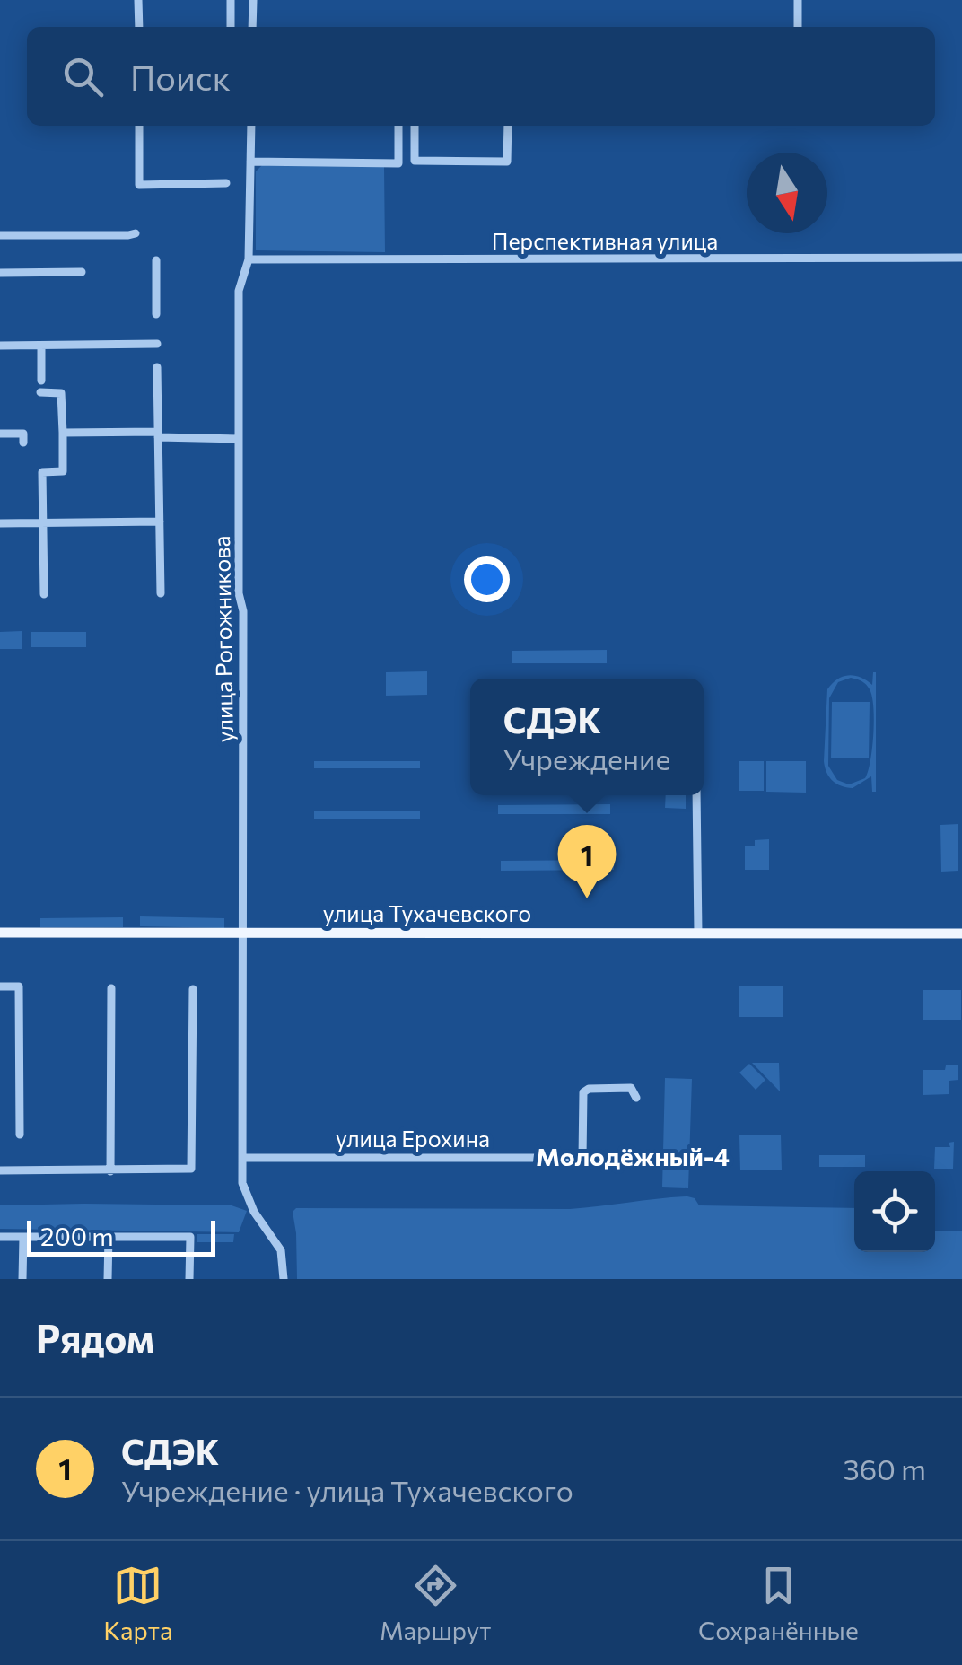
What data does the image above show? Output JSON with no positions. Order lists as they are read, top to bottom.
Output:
{
  "streets": {
    "main road": ["улица Тухачевского"],
    "street": ["Перспективная улица", "улица Рогожникова", "улица Ерохина"]
  },
  "crossings": [
    ["Перспективная улица", "улица Рогожникова"],
    ["улица Рогожникова", "улица Тухачевского"],
    ["улица Рогожникова", "улица Ерохина"]
  ],
  "districts": ["Молодёжный-4"],
  "scale_bar": "200 m",
  "north": "bottom",
  "page": {
    "search": "Поиск",
    "popup": ["СДЭК", "Учреждение"],
    "pins": "1",
    "scale": "200 m",
    "heading": "Рядом",
    "list": [
      {
        "mark": "1",
        "name": "СДЭК",
        "note": "Учреждение · улица Тухачевского",
        "value": "360 m"
      }
    ],
    "nav": ["Карта", "Маршрут", "Сохранённые"]
  }
}
